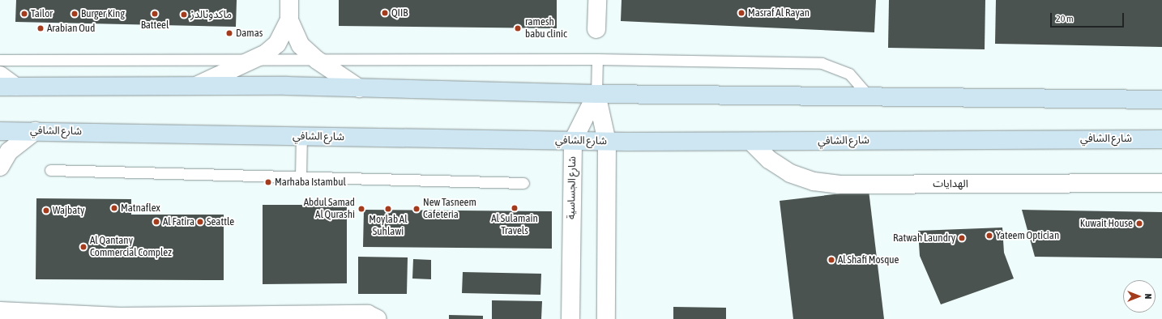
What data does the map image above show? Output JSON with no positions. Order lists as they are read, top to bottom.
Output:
{
  "streets": {
    "main road": ["شارع الشافي"],
    "street": ["الهدايات", "شارع الجساسية"]
  },
  "crossings": [
    ["شارع الشافي", "الهدايات"],
    ["شارع الشافي", "شارع الجساسية"]
  ],
  "places": [
    "QIIB",
    "Masraf Al Rayan",
    "Tailor",
    "Burger King",
    "Batteel",
    "ماكدونالدز",
    "Arabian Oud",
    "ramesh babu clinic",
    "Damas",
    "Marhaba Istambul",
    "Matnaflex",
    "Al Sulamain Travels",
    "Abdul Samad Al Qurashi",
    "Moylab Al Suhlawi",
    "New Tasneem Cafeteria",
    "Wajbaty",
    "Al Fatira",
    "Seattle",
    "Kuwait House",
    "Yateem Optician",
    "Ratwah Laundry",
    "Al Qantany Commercial Complez",
    "Al Shafi Mosque"
  ],
  "scale_bar": "20 m",
  "north": "right"
}
